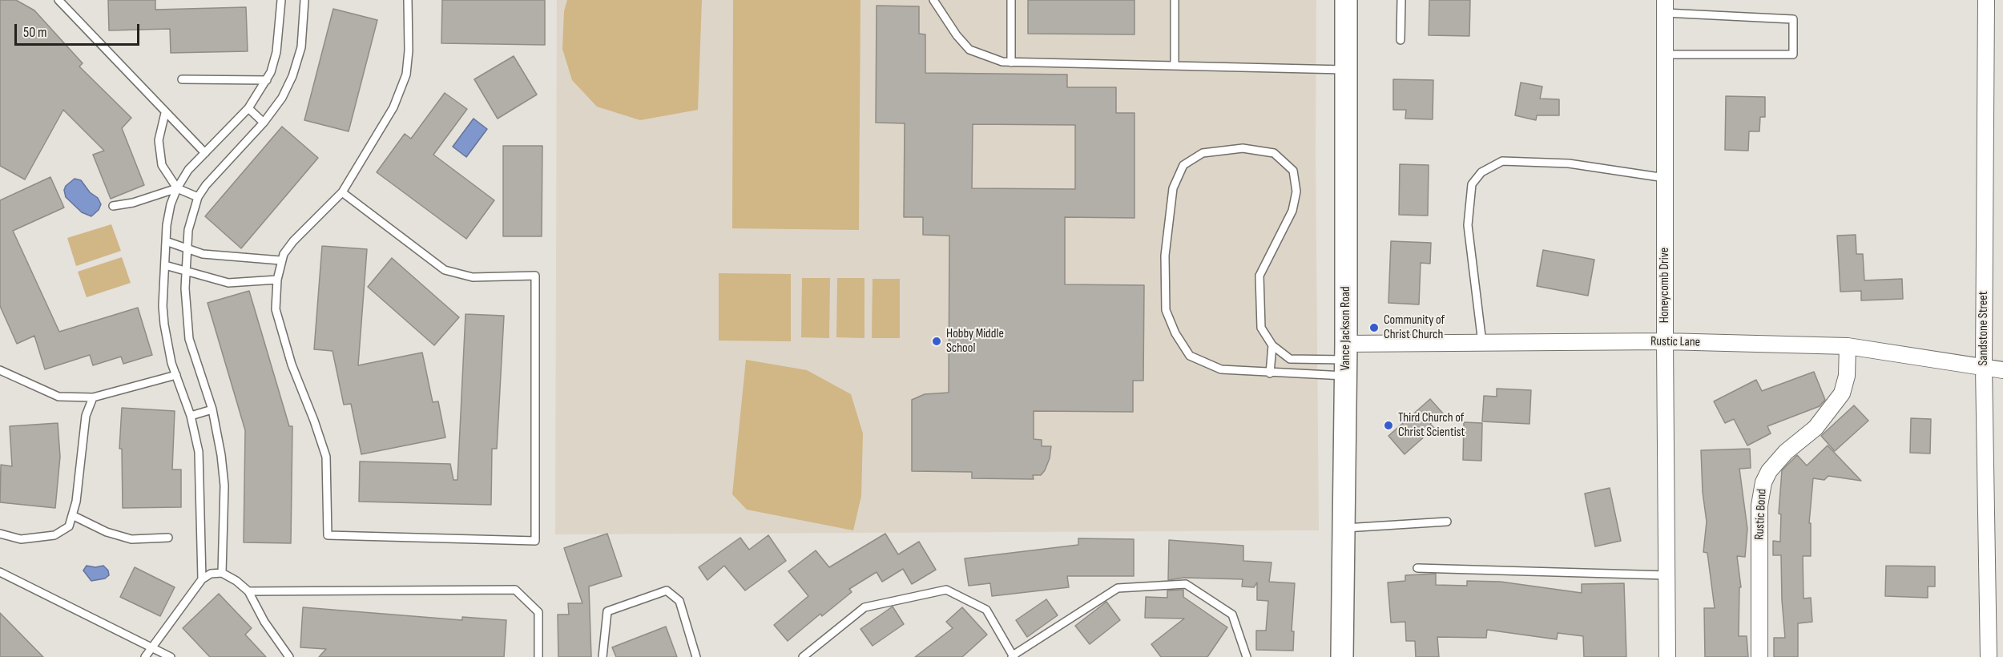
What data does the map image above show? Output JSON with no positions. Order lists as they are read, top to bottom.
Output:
{
  "streets": {
    "main road": ["Vance Jackson Road"],
    "street": [
      "Honeycomb Drive",
      "Sandstone Street",
      "Rustic Lane",
      "Rustic Bond"
    ]
  },
  "crossings": [
    ["Honeycomb Drive", "Rustic Lane"],
    ["Vance Jackson Road", "Rustic Lane"],
    ["Sandstone Street", "Rustic Lane"],
    ["Rustic Lane", "Rustic Bond"]
  ],
  "places": ["Community of Christ Church", "Hobby Middle School", "Third Church of Christ Scientist"],
  "scale_bar": "50 m"
}
